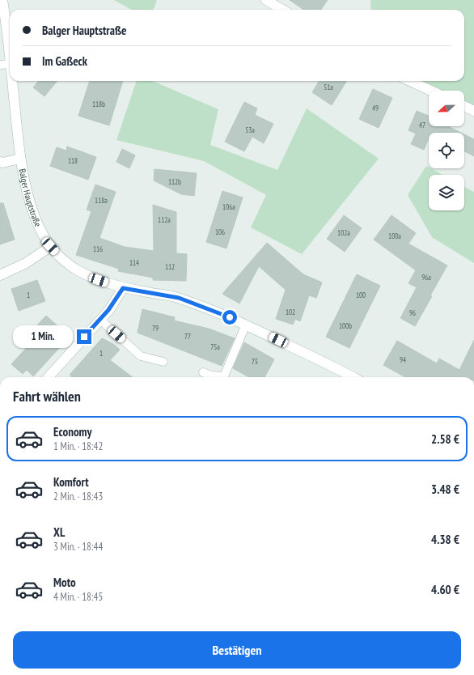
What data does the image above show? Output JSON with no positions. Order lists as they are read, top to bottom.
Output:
{
  "streets": {
    "street": ["Balger Hauptstraße"]
  },
  "house_numbers": [
    "51a",
    "118b",
    "49",
    "47",
    "53a",
    "118",
    "112b",
    "118a",
    "106a",
    "112a",
    "106",
    "102a",
    "100a",
    "116",
    "114",
    "112",
    "96a",
    "1",
    "100",
    "102",
    "96",
    "100b",
    "79",
    "77",
    "75a",
    "1",
    "94",
    "75"
  ],
  "north": "left",
  "page": {
    "banner": ["Balger Hauptstraße", "Im Gaßeck"],
    "bubble": "1 Min.",
    "heading": "Fahrt wählen",
    "list": [
      {
        "name": "Economy",
        "note": "1 Min. · 18:42",
        "value": "2.58 €"
      },
      {
        "name": "Komfort",
        "note": "2 Min. · 18:43",
        "value": "3.48 €"
      },
      {
        "name": "XL",
        "note": "3 Min. · 18:44",
        "value": "4.38 €"
      },
      {
        "name": "Moto",
        "note": "4 Min. · 18:45",
        "value": "4.60 €"
      }
    ],
    "buttons": "Bestätigen"
  }
}
